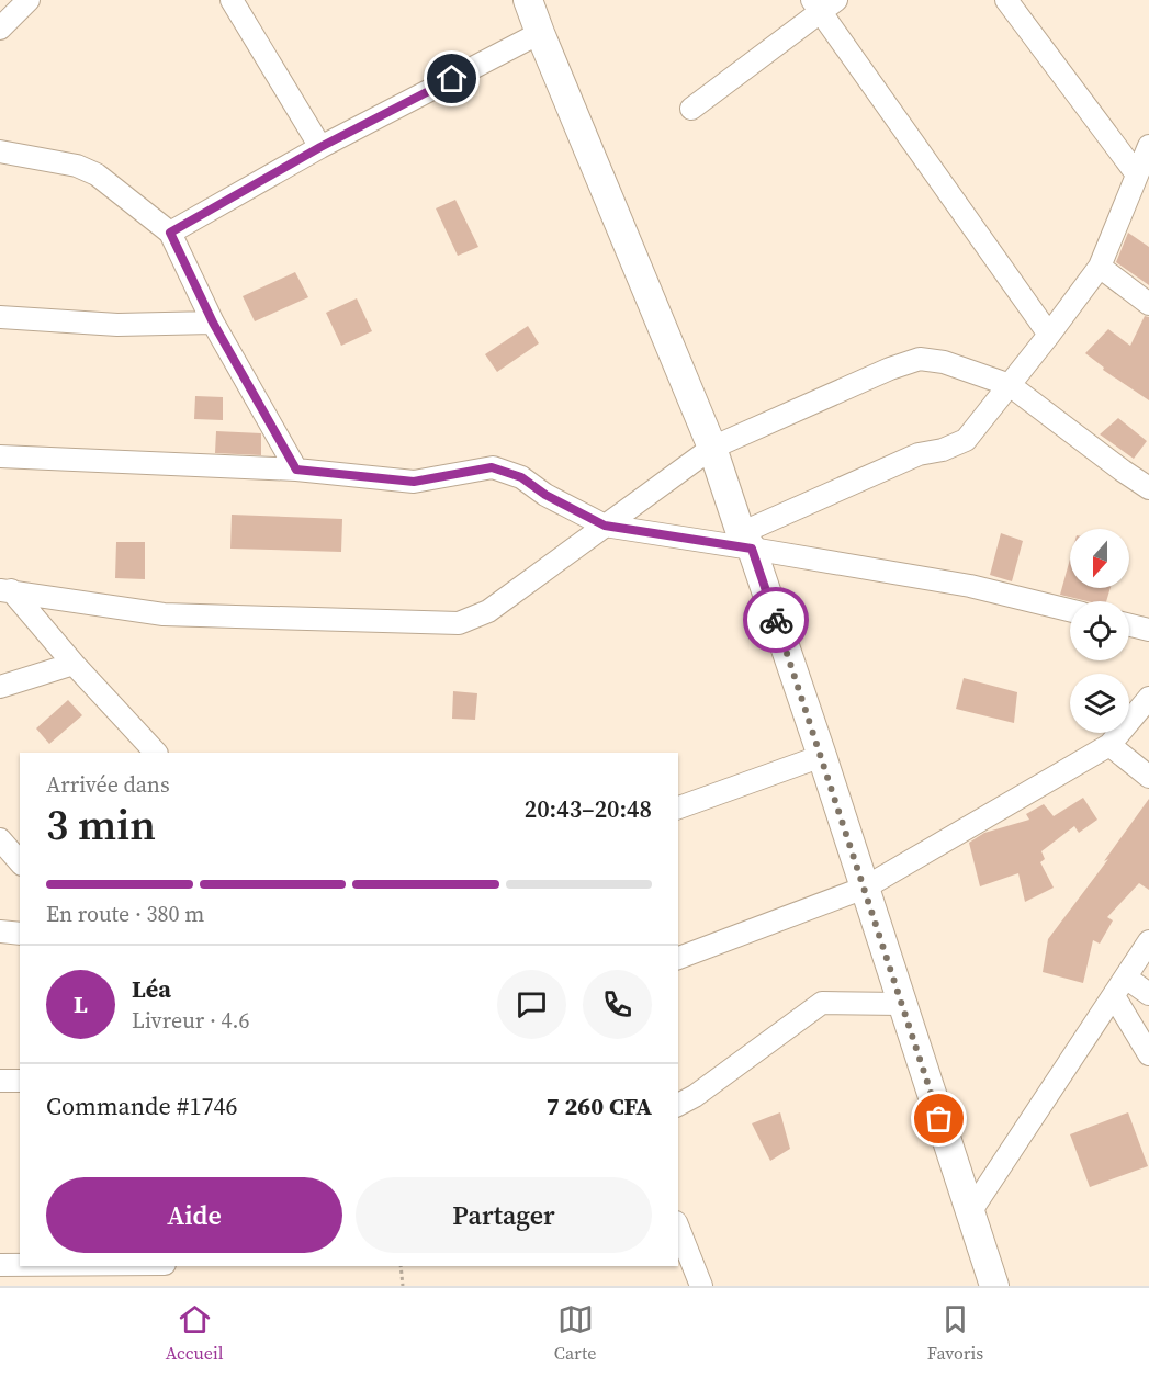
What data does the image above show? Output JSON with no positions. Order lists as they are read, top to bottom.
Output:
{
  "north": "bottom",
  "page": {
    "heading": ["3 min", "Arrivée dans", "20:43–20:48"],
    "panel": [
      "Léa",
      "Livreur · 4.6",
      "Commande #1746",
      "7 260 CFA"
    ],
    "bar": "En route · 380 m",
    "round": "L",
    "buttons": ["Aide", "Partager"],
    "tabs": ["Accueil", "Carte", "Favoris"]
  }
}
